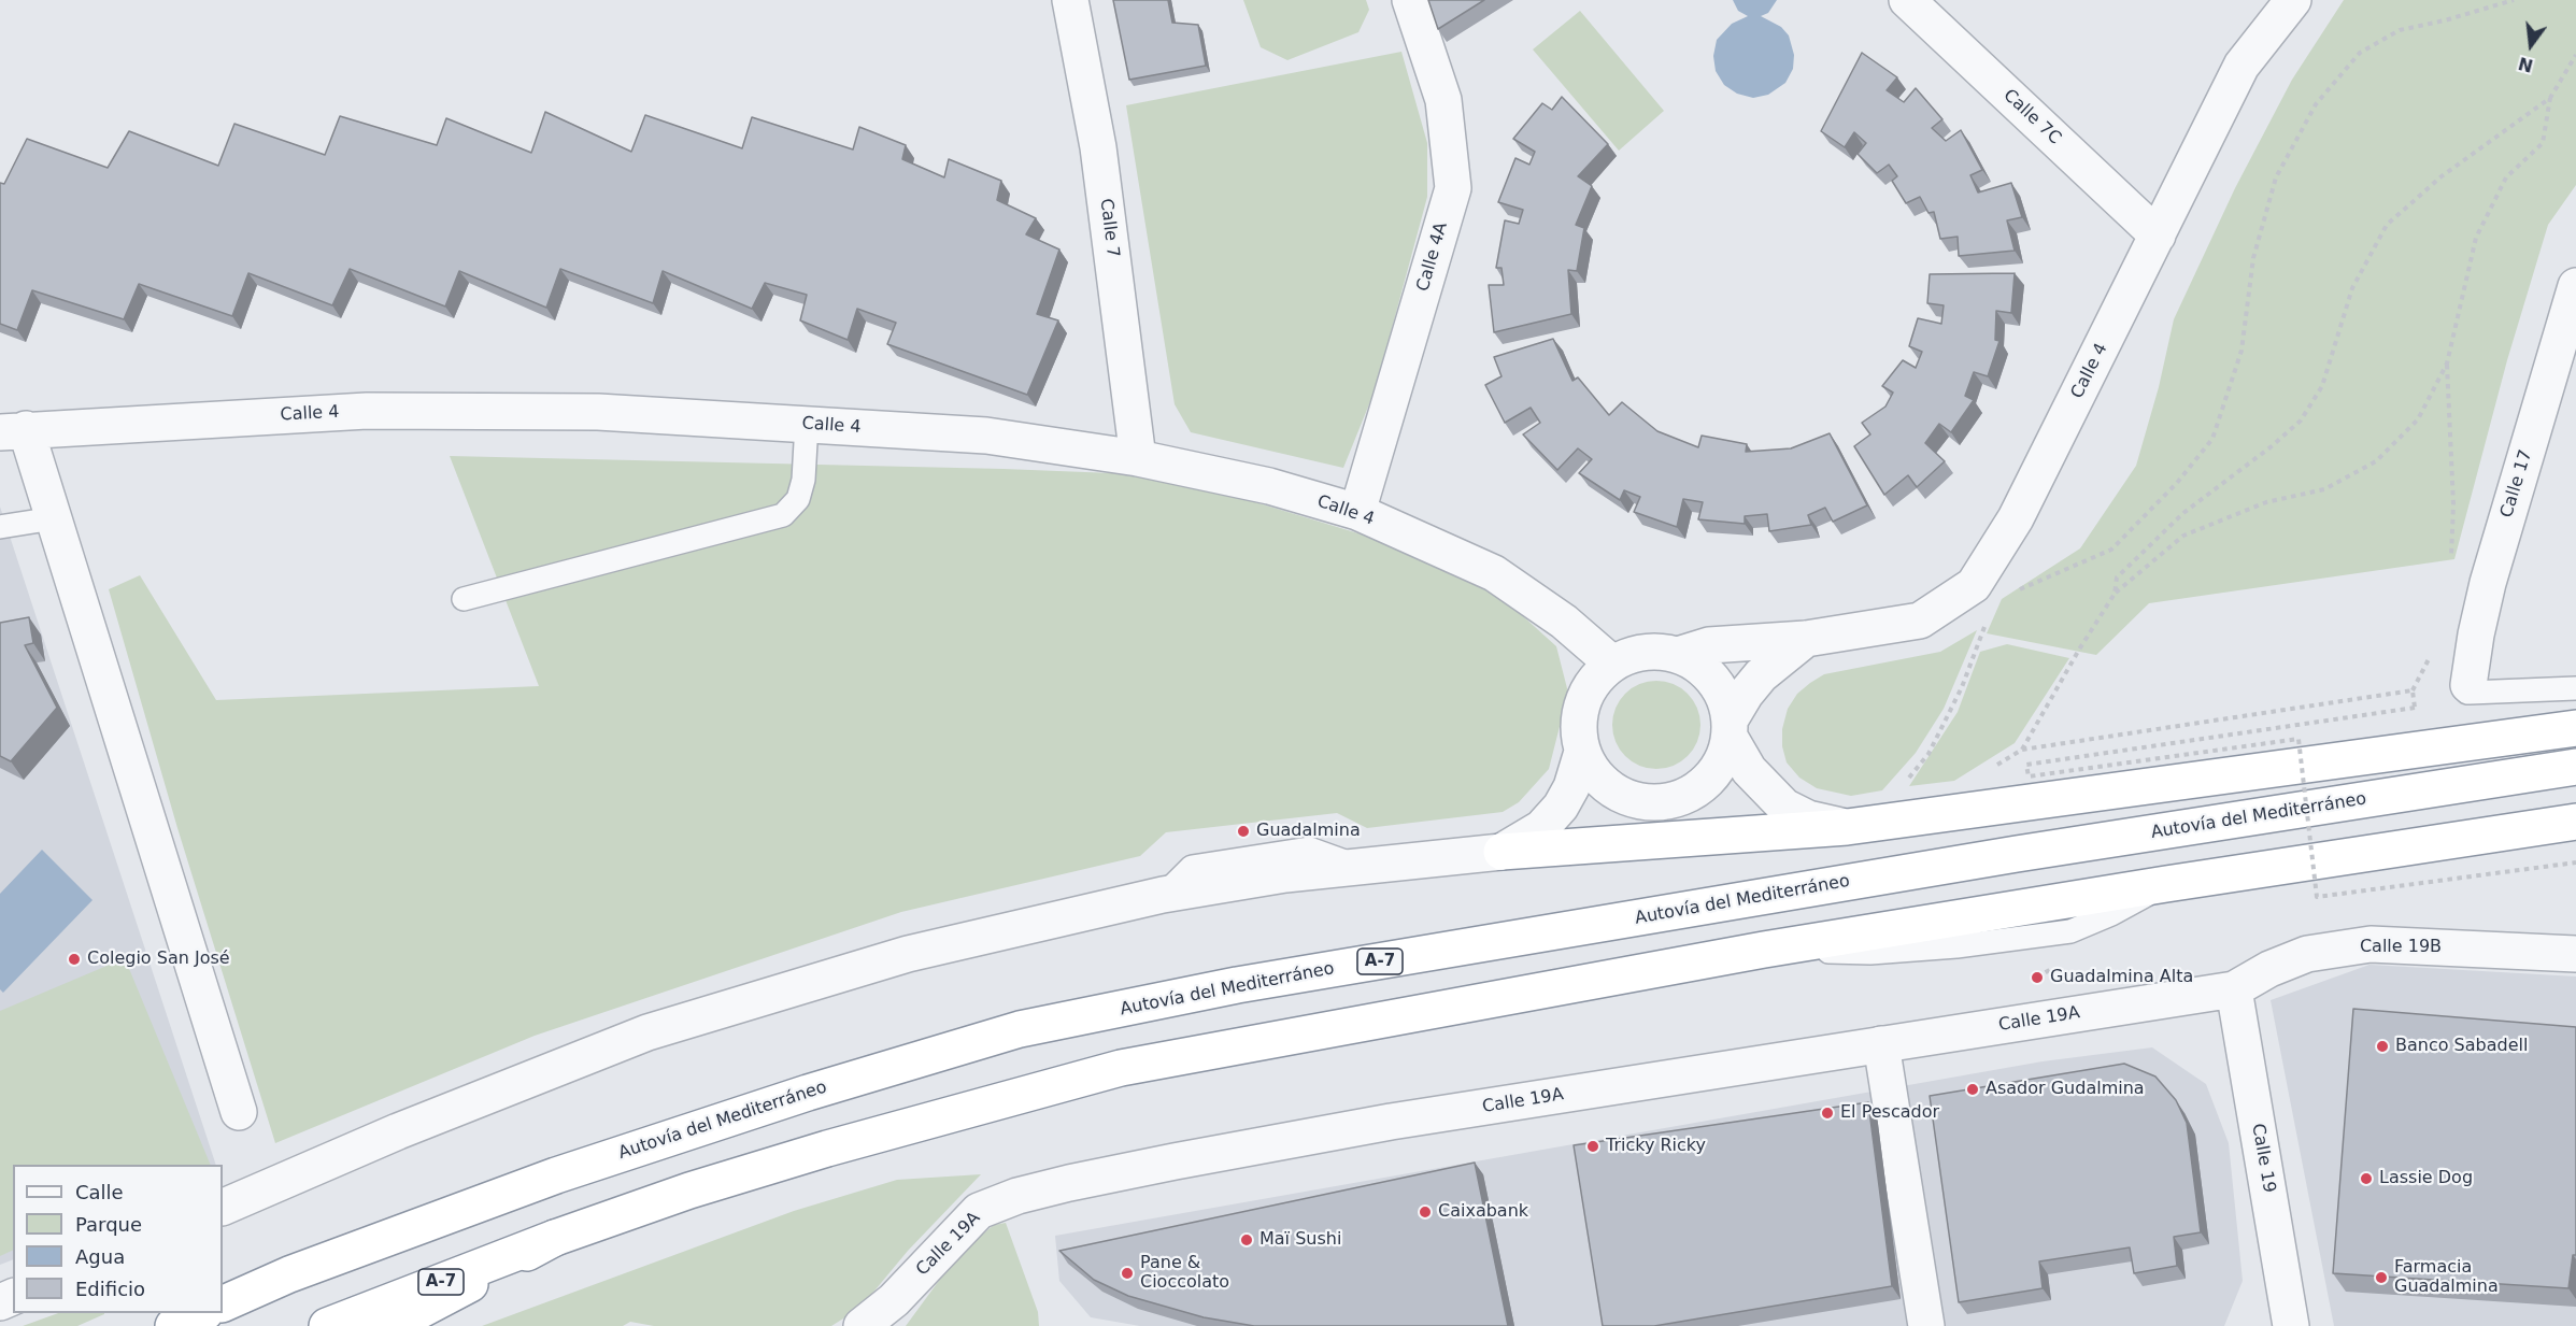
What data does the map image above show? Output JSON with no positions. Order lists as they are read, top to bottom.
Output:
{
  "streets": {
    "highway": ["Autovía del Mediterráneo", "A-7"],
    "street": [
      "Calle 7C",
      "Calle 7",
      "Calle 4A",
      "Calle 4",
      "Calle 17",
      "Calle 19B",
      "Calle 19A",
      "Calle 19"
    ]
  },
  "crossings": [
    ["Calle 7C", "Calle 4"],
    ["Calle 7", "Calle 4"],
    ["Calle 4A", "Calle 4"],
    ["Calle 19B", "Calle 19A"],
    ["Calle 19B", "Calle 19"],
    ["Calle 19A", "Calle 19"]
  ],
  "places": [
    "Guadalmina",
    "Colegio San José",
    "Guadalmina Alta",
    "Banco Sabadell",
    "Asador Gudalmina",
    "El Pescador",
    "Tricky Ricky",
    "Lassie Dog",
    "Caixabank",
    "Maï Sushi",
    "Pane & Cioccolato",
    "Farmacia Guadalmina"
  ],
  "legend": [
    "Calle",
    "Parque",
    "Agua",
    "Edificio"
  ],
  "north": "bottom"
}
